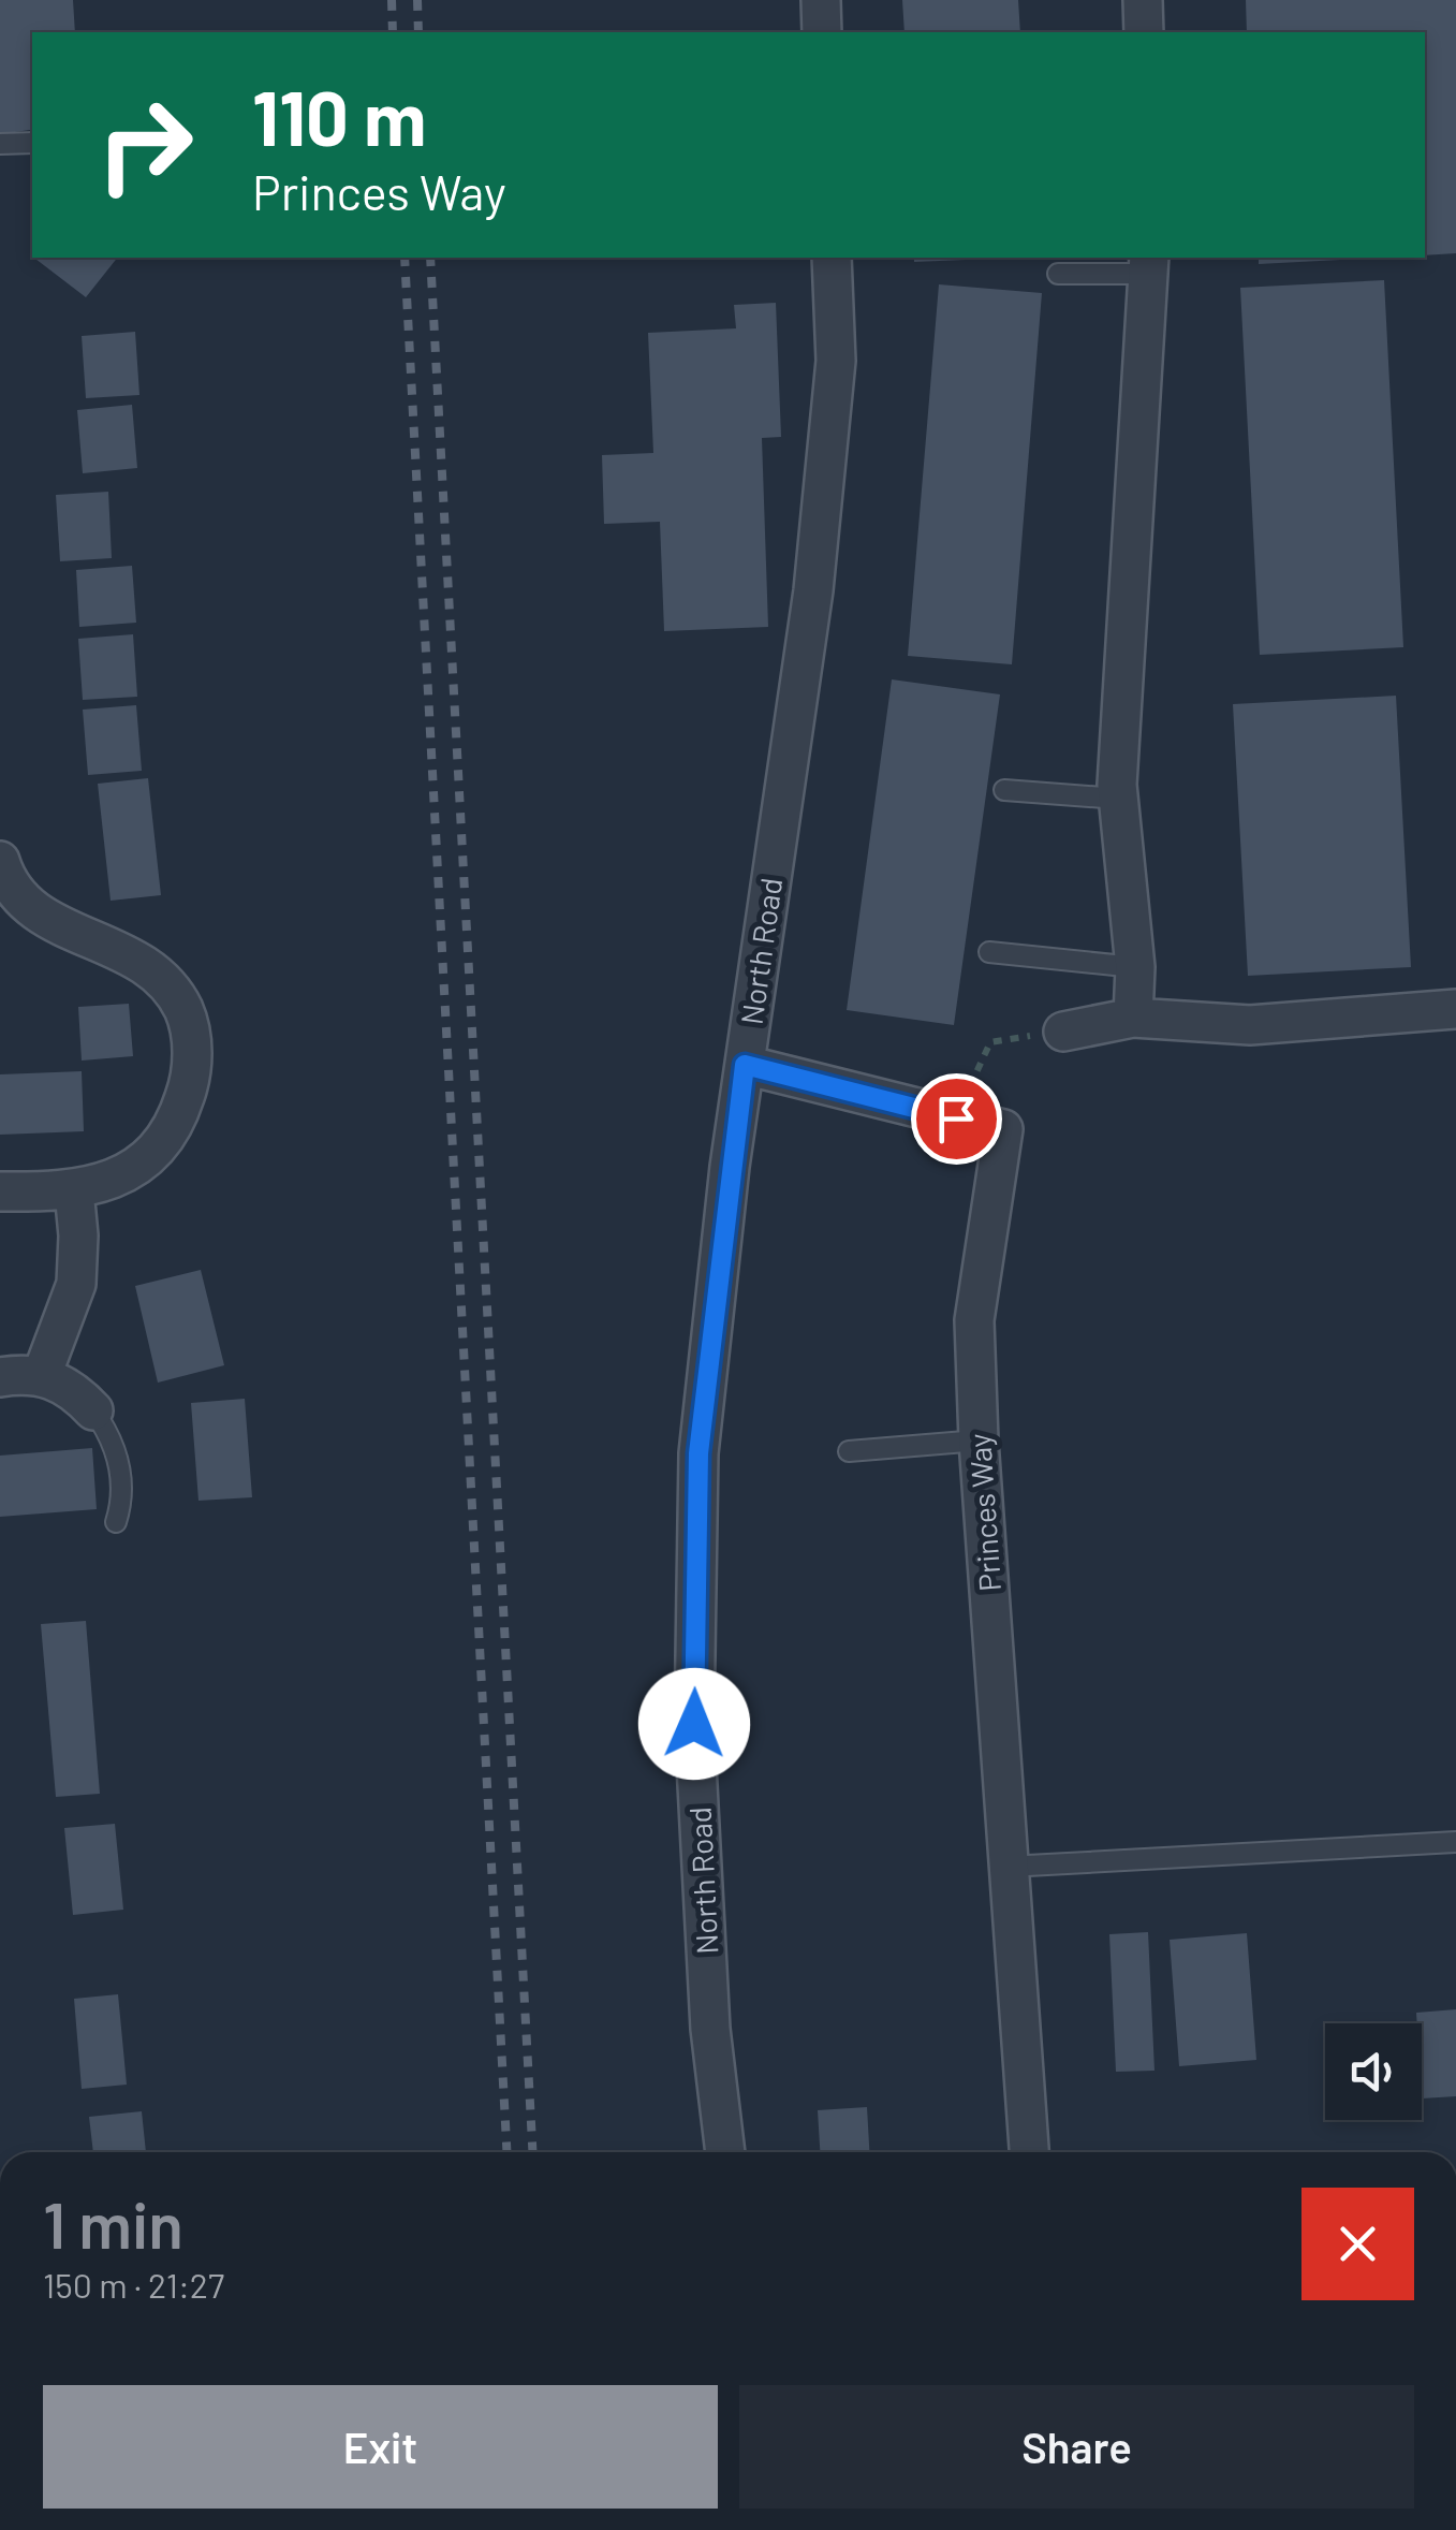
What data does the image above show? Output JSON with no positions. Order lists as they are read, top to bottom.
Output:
{
  "streets": {
    "street": ["North Road", "Princes Way"]
  },
  "crossings": [
    ["North Road", "Princes Way"]
  ],
  "page": {
    "turn": ["110 m", "Princes Way"],
    "heading": ["1 min", "150 m · 21:27"],
    "buttons": ["Exit", "Share"]
  }
}
